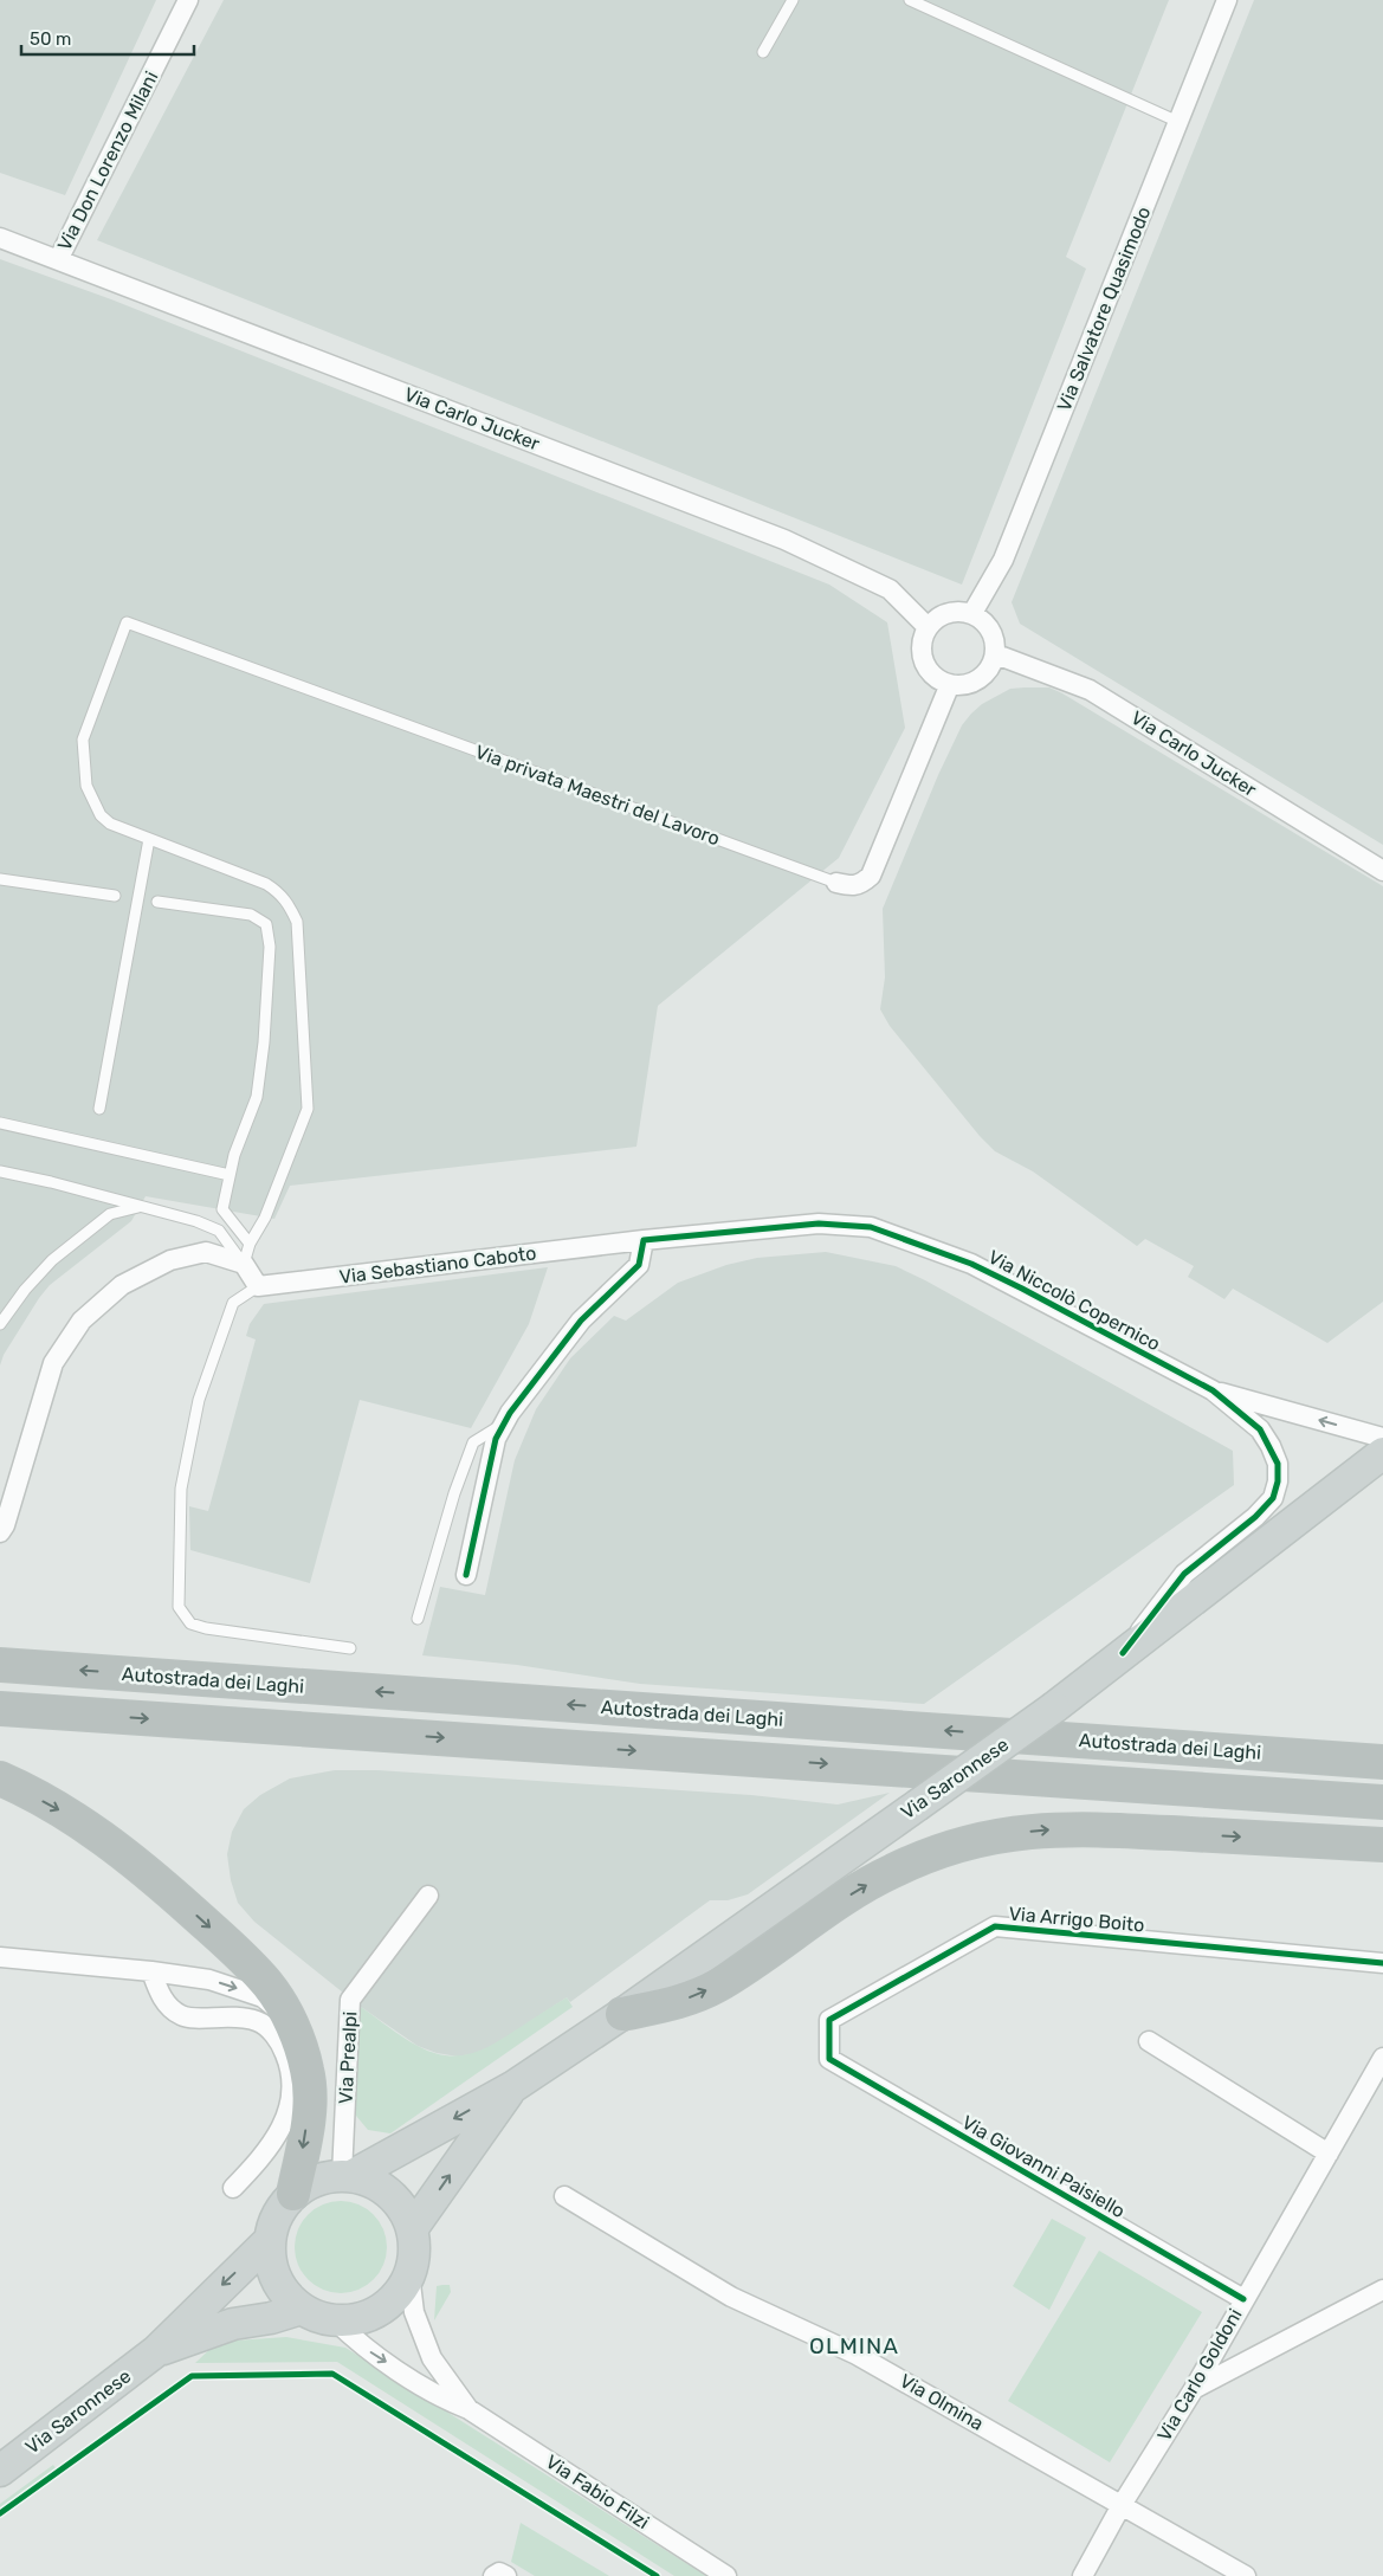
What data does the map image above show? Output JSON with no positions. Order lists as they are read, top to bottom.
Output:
{
  "streets": {
    "highway": ["Autostrada dei Laghi"],
    "main road": ["Via Saronnese"],
    "street": [
      "Via Don Lorenzo Milani",
      "Via Salvatore Quasimodo",
      "Via Carlo Jucker",
      "Via privata Maestri del Lavoro",
      "Via Sebastiano Caboto",
      "Via Niccolò Copernico",
      "Via Arrigo Boito",
      "Via Prealpi",
      "Via Giovanni Paisiello",
      "Via Carlo Goldoni",
      "Via Olmina",
      "Via Fabio Filzi"
    ]
  },
  "crossings": [
    ["Via Don Lorenzo Milani", "Via Carlo Jucker"],
    ["Via Salvatore Quasimodo", "Via Carlo Jucker"],
    ["Via Salvatore Quasimodo", "Via privata Maestri del Lavoro"],
    ["Via Carlo Jucker", "Via privata Maestri del Lavoro"],
    ["Via Sebastiano Caboto", "Via Niccolò Copernico"],
    ["Via Niccolò Copernico", "Via Saronnese"],
    ["Via Saronnese", "Via Prealpi"],
    ["Via Saronnese", "Via Fabio Filzi"],
    ["Via Arrigo Boito", "Via Giovanni Paisiello"],
    ["Via Prealpi", "Via Fabio Filzi"],
    ["Via Giovanni Paisiello", "Via Carlo Goldoni"],
    ["Via Carlo Goldoni", "Via Olmina"]
  ],
  "districts": ["OLMINA"],
  "scale_bar": "50 m"
}
